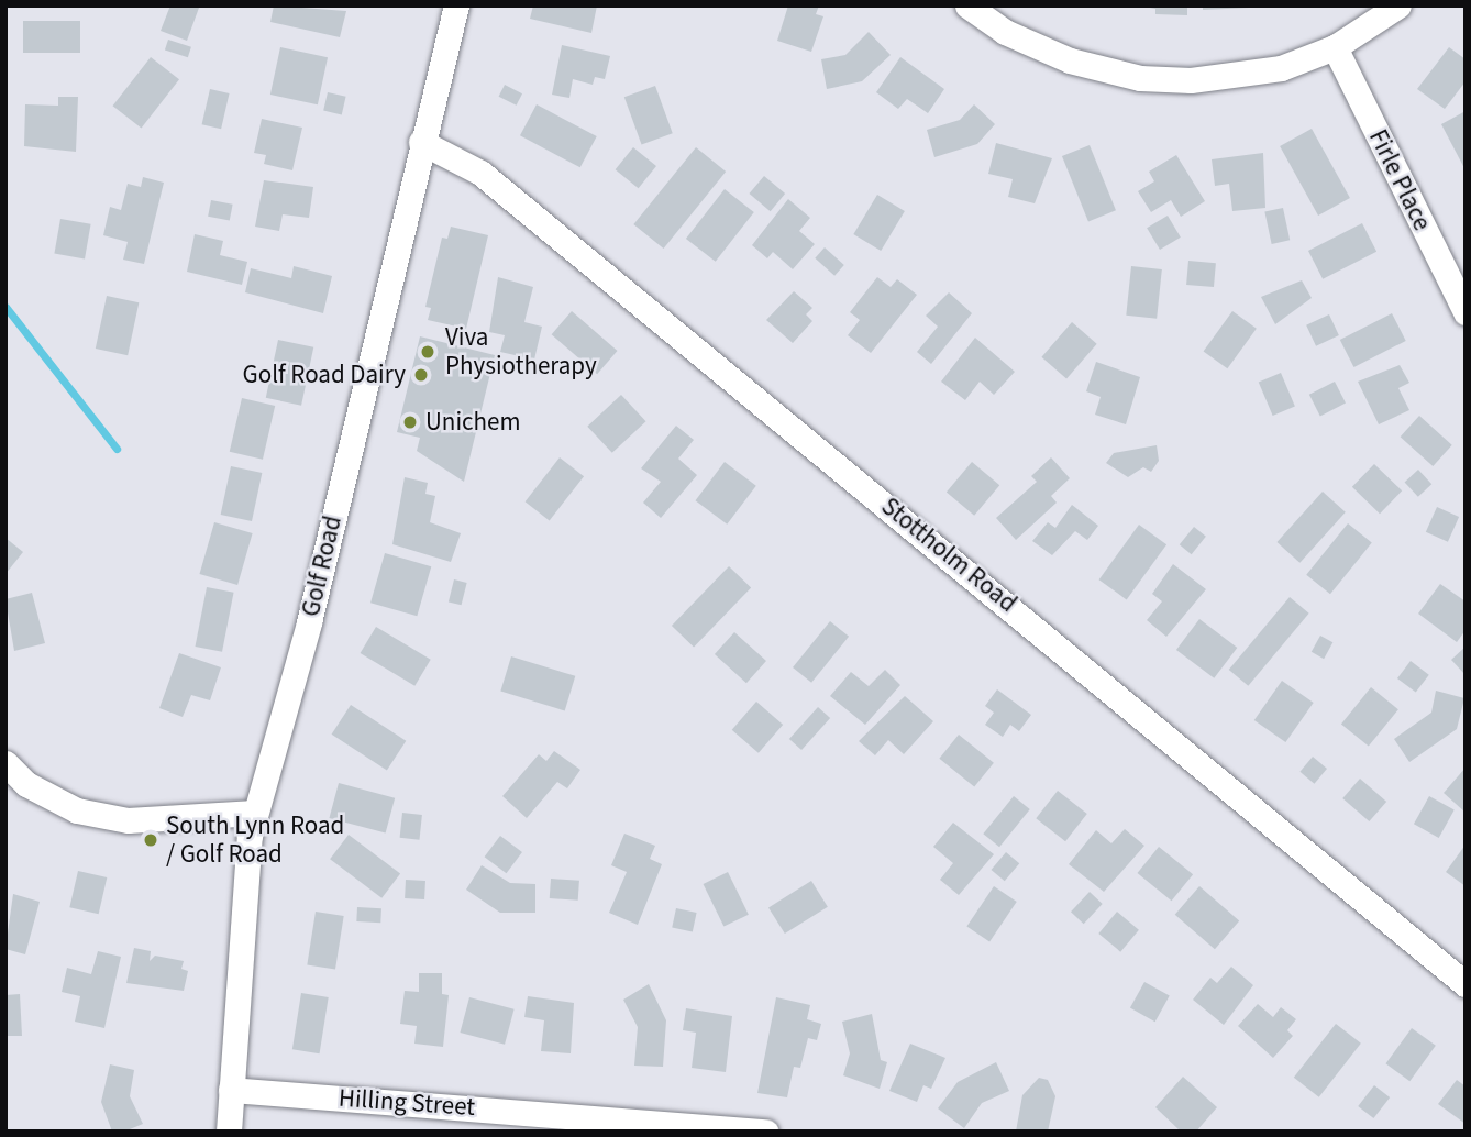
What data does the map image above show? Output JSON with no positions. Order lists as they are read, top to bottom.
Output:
{
  "streets": {
    "street": [
      "Firle Place",
      "Stottholm Road",
      "Golf Road",
      "Hilling Street"
    ]
  },
  "crossings": [
    ["Stottholm Road", "Golf Road"],
    ["Golf Road", "Hilling Street"]
  ],
  "places": [
    "Viva Physiotherapy",
    "Golf Road Dairy",
    "Unichem",
    "South Lynn Road / Golf Road"
  ]
}
